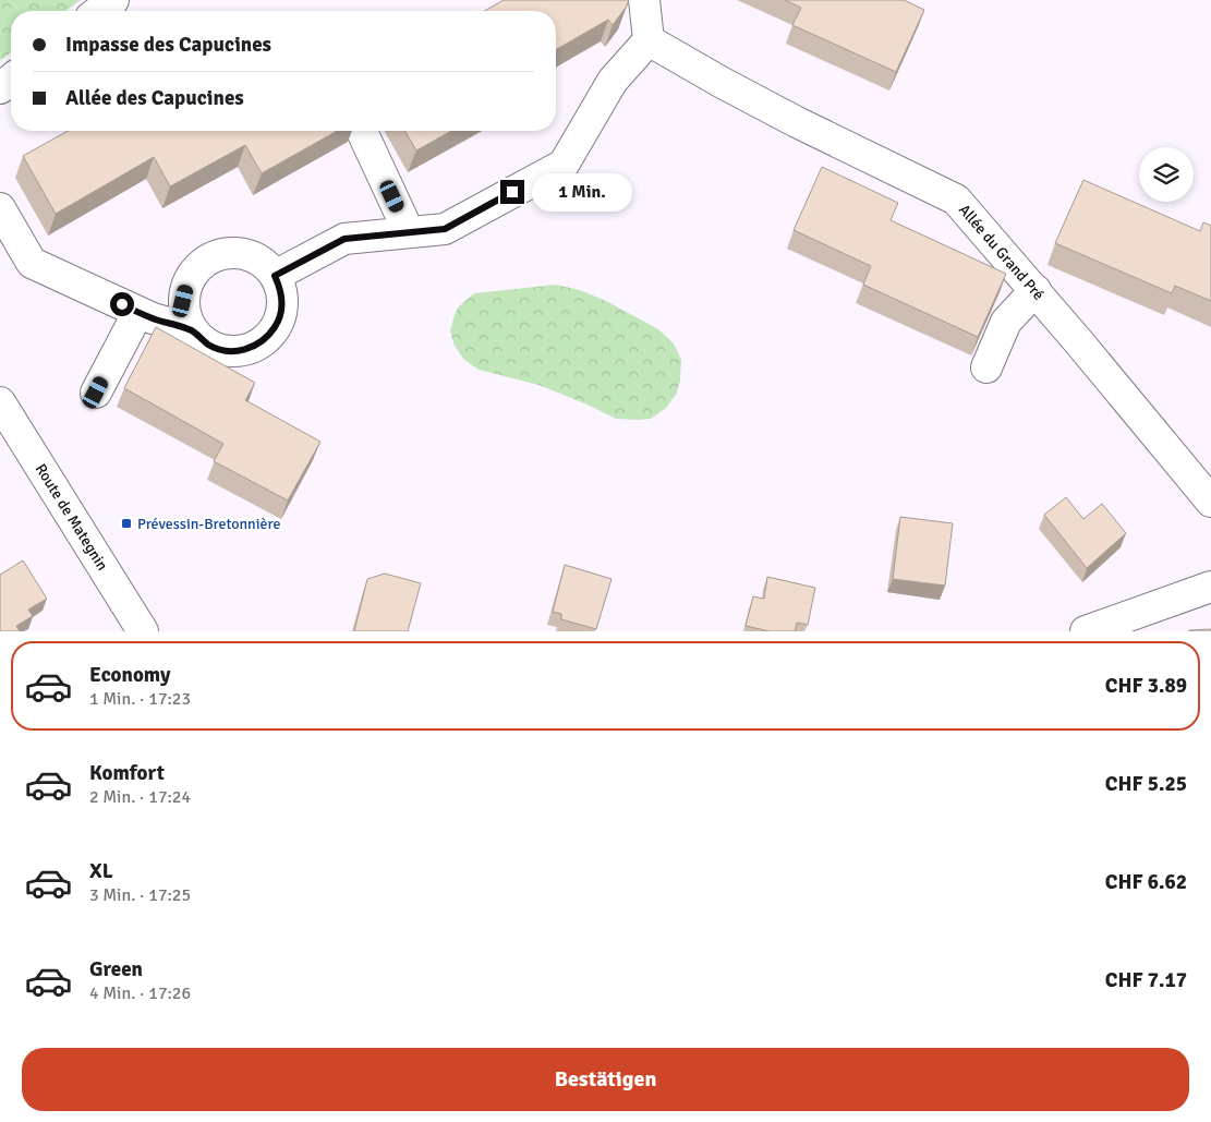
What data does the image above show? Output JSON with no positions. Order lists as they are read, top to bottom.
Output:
{
  "streets": {
    "street": ["Allée du Grand Pré", "Route de Mategnin"]
  },
  "places": {
    "transit": ["Prévessin-Bretonnière"]
  },
  "page": {
    "banner": ["Impasse des Capucines", "Allée des Capucines"],
    "bubble": "1 Min.",
    "list": [
      {
        "name": "Economy",
        "note": "1 Min. · 17:23",
        "value": "CHF 3.89"
      },
      {
        "name": "Komfort",
        "note": "2 Min. · 17:24",
        "value": "CHF 5.25"
      },
      {
        "name": "XL",
        "note": "3 Min. · 17:25",
        "value": "CHF 6.62"
      },
      {
        "name": "Green",
        "note": "4 Min. · 17:26",
        "value": "CHF 7.17"
      }
    ],
    "buttons": "Bestätigen"
  }
}
